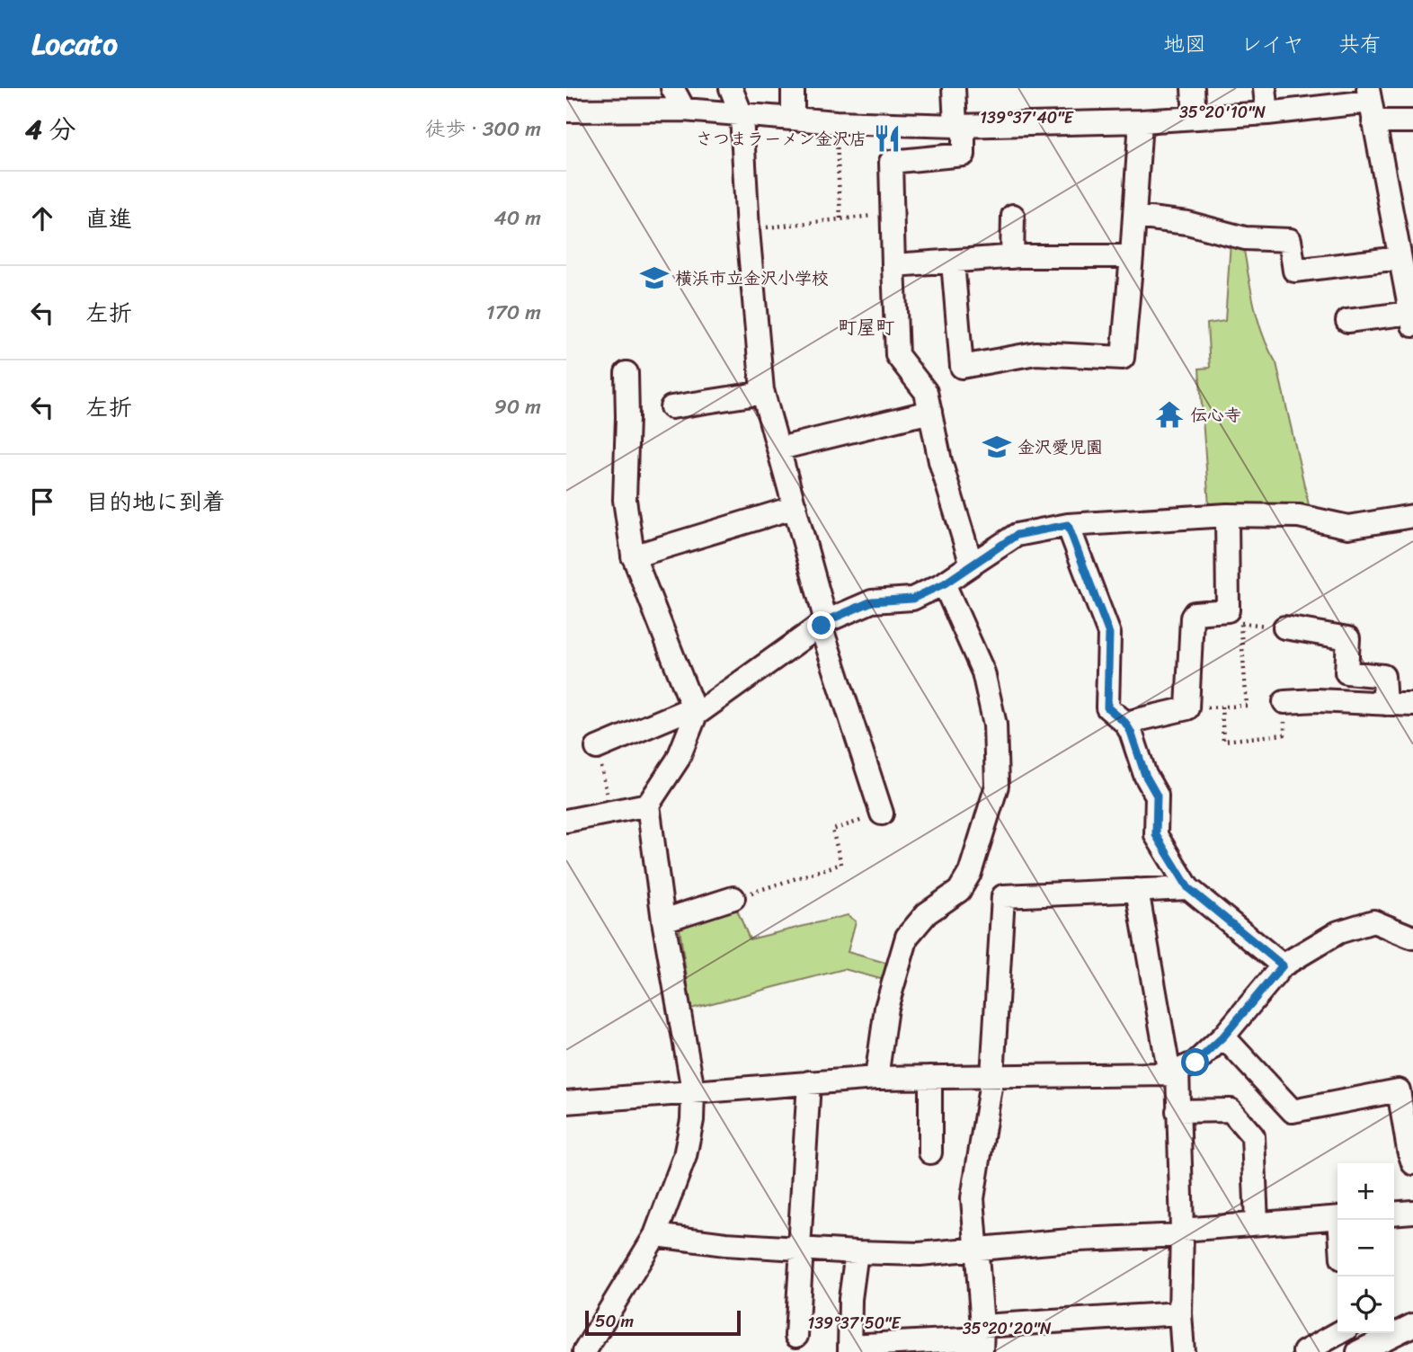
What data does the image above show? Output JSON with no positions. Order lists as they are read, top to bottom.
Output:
{
  "districts": ["町屋町"],
  "places": {
    "restaurant": ["さつまラーメン金沢店"],
    "school or university": ["横浜市立金沢小学校", "金沢愛児園"],
    "temple": ["伝心寺"]
  },
  "scale_bar": "50 m",
  "page": {
    "header": "Locato",
    "nav": ["地図", "レイヤ", "共有"],
    "heading": ["4 分", "徒歩 · 300 m"],
    "list": [
      ["直進", "40 m"],
      ["左折", "170 m"],
      ["左折", "90 m"],
      "目的地に到着"
    ],
    "map_buttons": ["+", "−"],
    "scale": "50 m"
  },
  "coordinates": [
    "35°20'10\"N",
    "139°37'40\"E",
    "139°37'50\"E",
    "35°20'20\"N"
  ]
}
